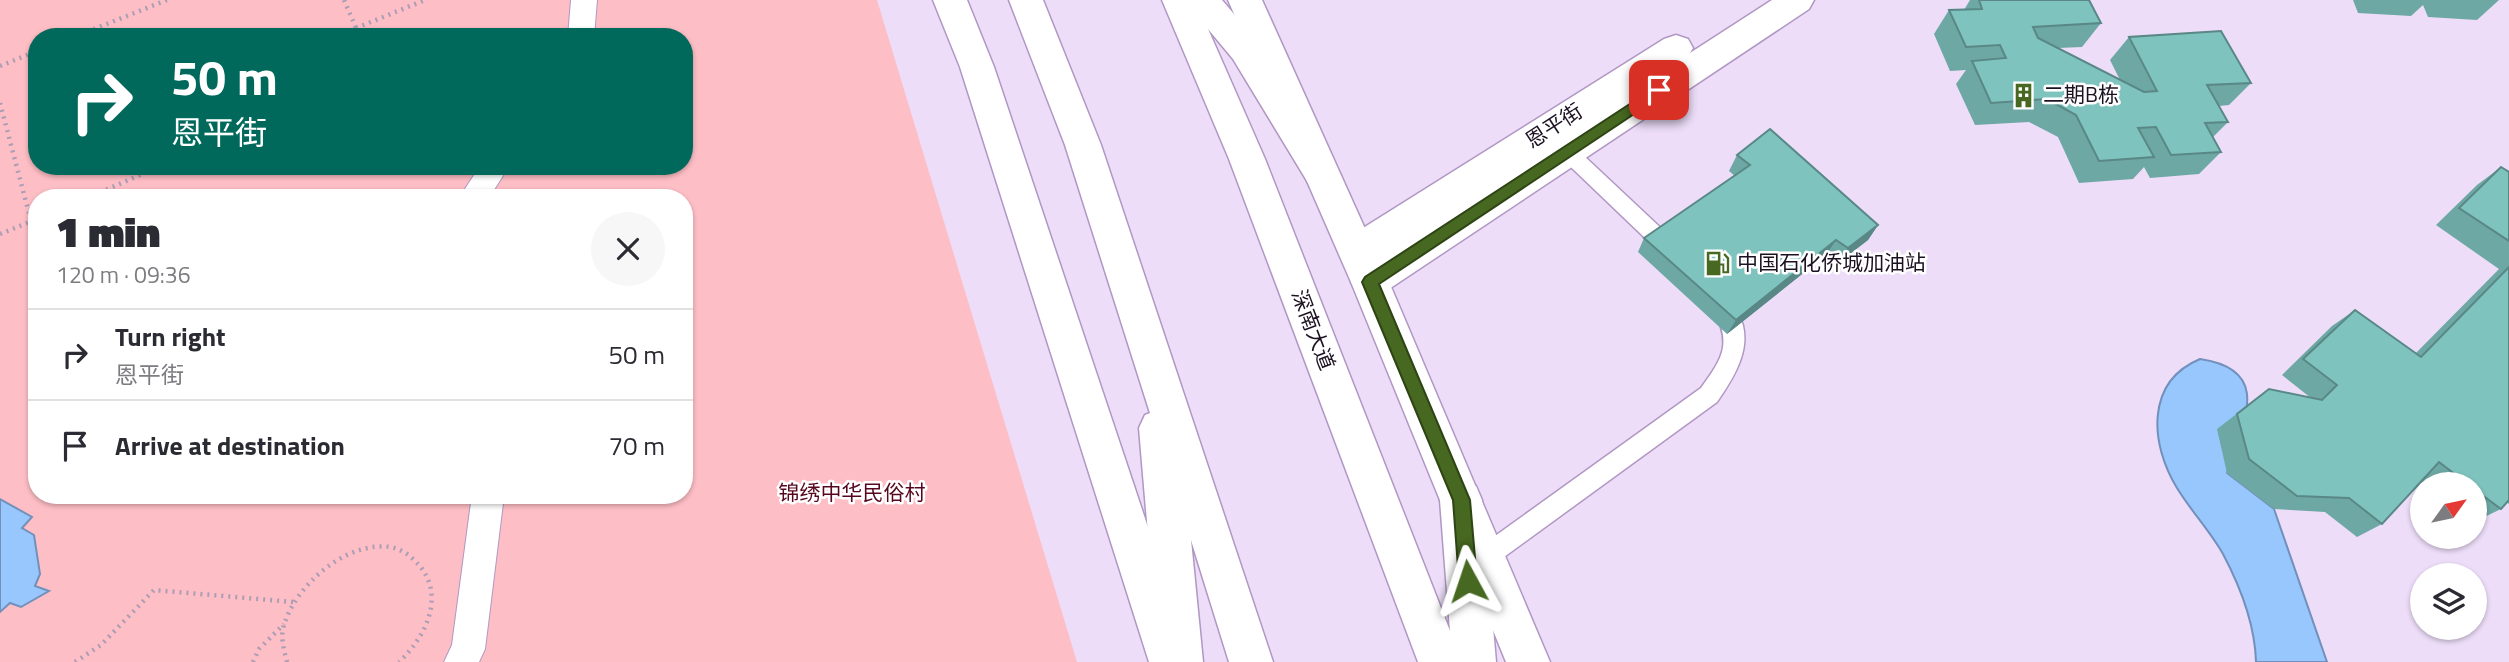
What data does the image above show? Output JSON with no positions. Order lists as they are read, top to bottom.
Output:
{
  "streets": {
    "main road": ["恩平街", "深南大道"]
  },
  "parks": ["锦绣中华民俗村"],
  "places": {
    "building": ["二期B栋"],
    "fuel station": ["中国石化侨城加油站"]
  },
  "north": "top right",
  "page": {
    "turn": ["50 m", "恩平街"],
    "heading": ["1 min", "120 m · 09:36"],
    "list": [
      {
        "name": "Turn right",
        "note": "恩平街",
        "value": "50 m"
      },
      {
        "name": "Arrive at destination",
        "value": "70 m"
      }
    ]
  }
}
